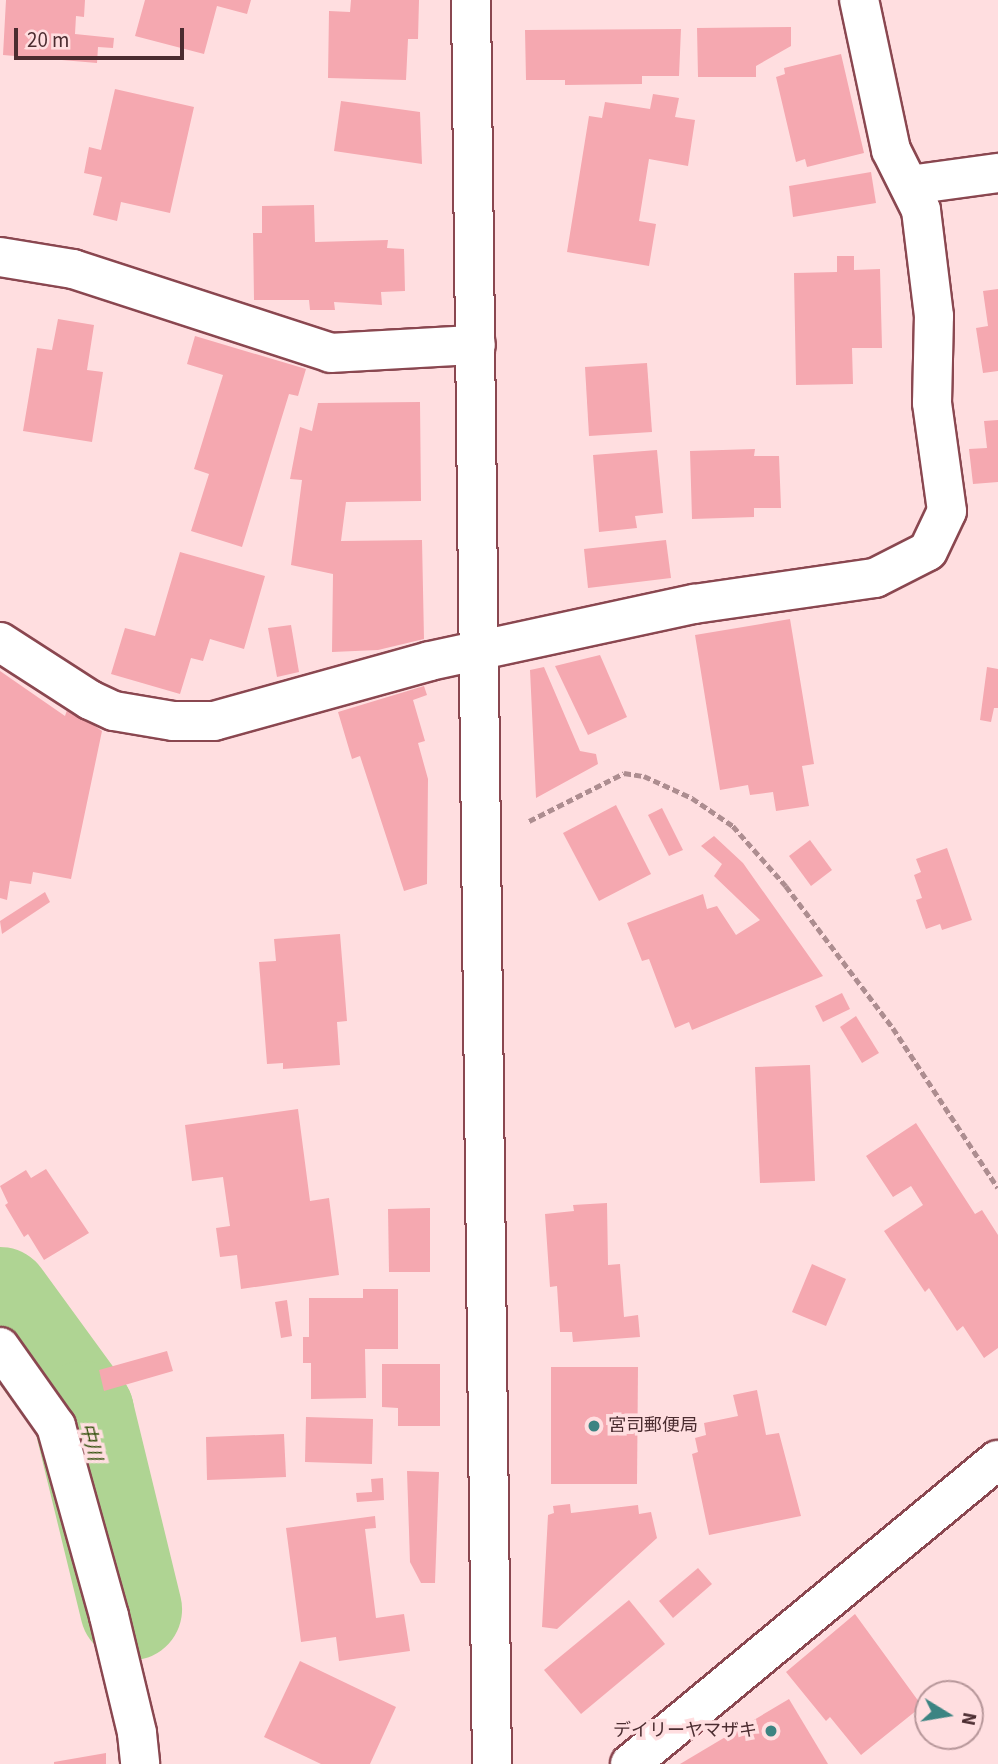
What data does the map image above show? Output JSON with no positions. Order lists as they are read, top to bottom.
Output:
{
  "water": ["中川"],
  "places": ["宮司郵便局", "デイリーヤマザキ"],
  "scale_bar": "20 m",
  "north": "right"
}
